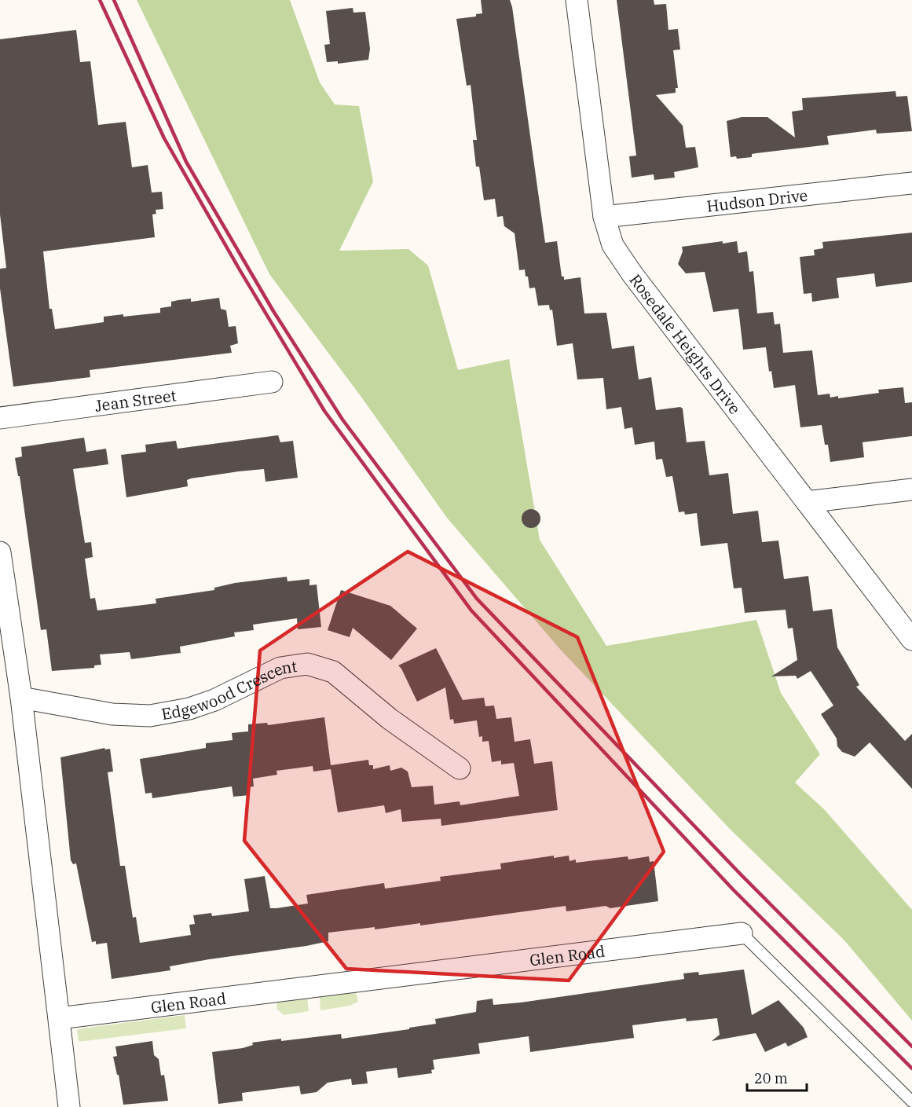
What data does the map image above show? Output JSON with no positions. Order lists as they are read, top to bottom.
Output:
{
  "streets": {
    "street": [
      "Hudson Drive",
      "Rosedale Heights Drive",
      "Jean Street",
      "Edgewood Crescent",
      "Glen Road"
    ]
  },
  "crossings": [
    ["Hudson Drive", "Rosedale Heights Drive"]
  ],
  "scale_bar": "20 m"
}
